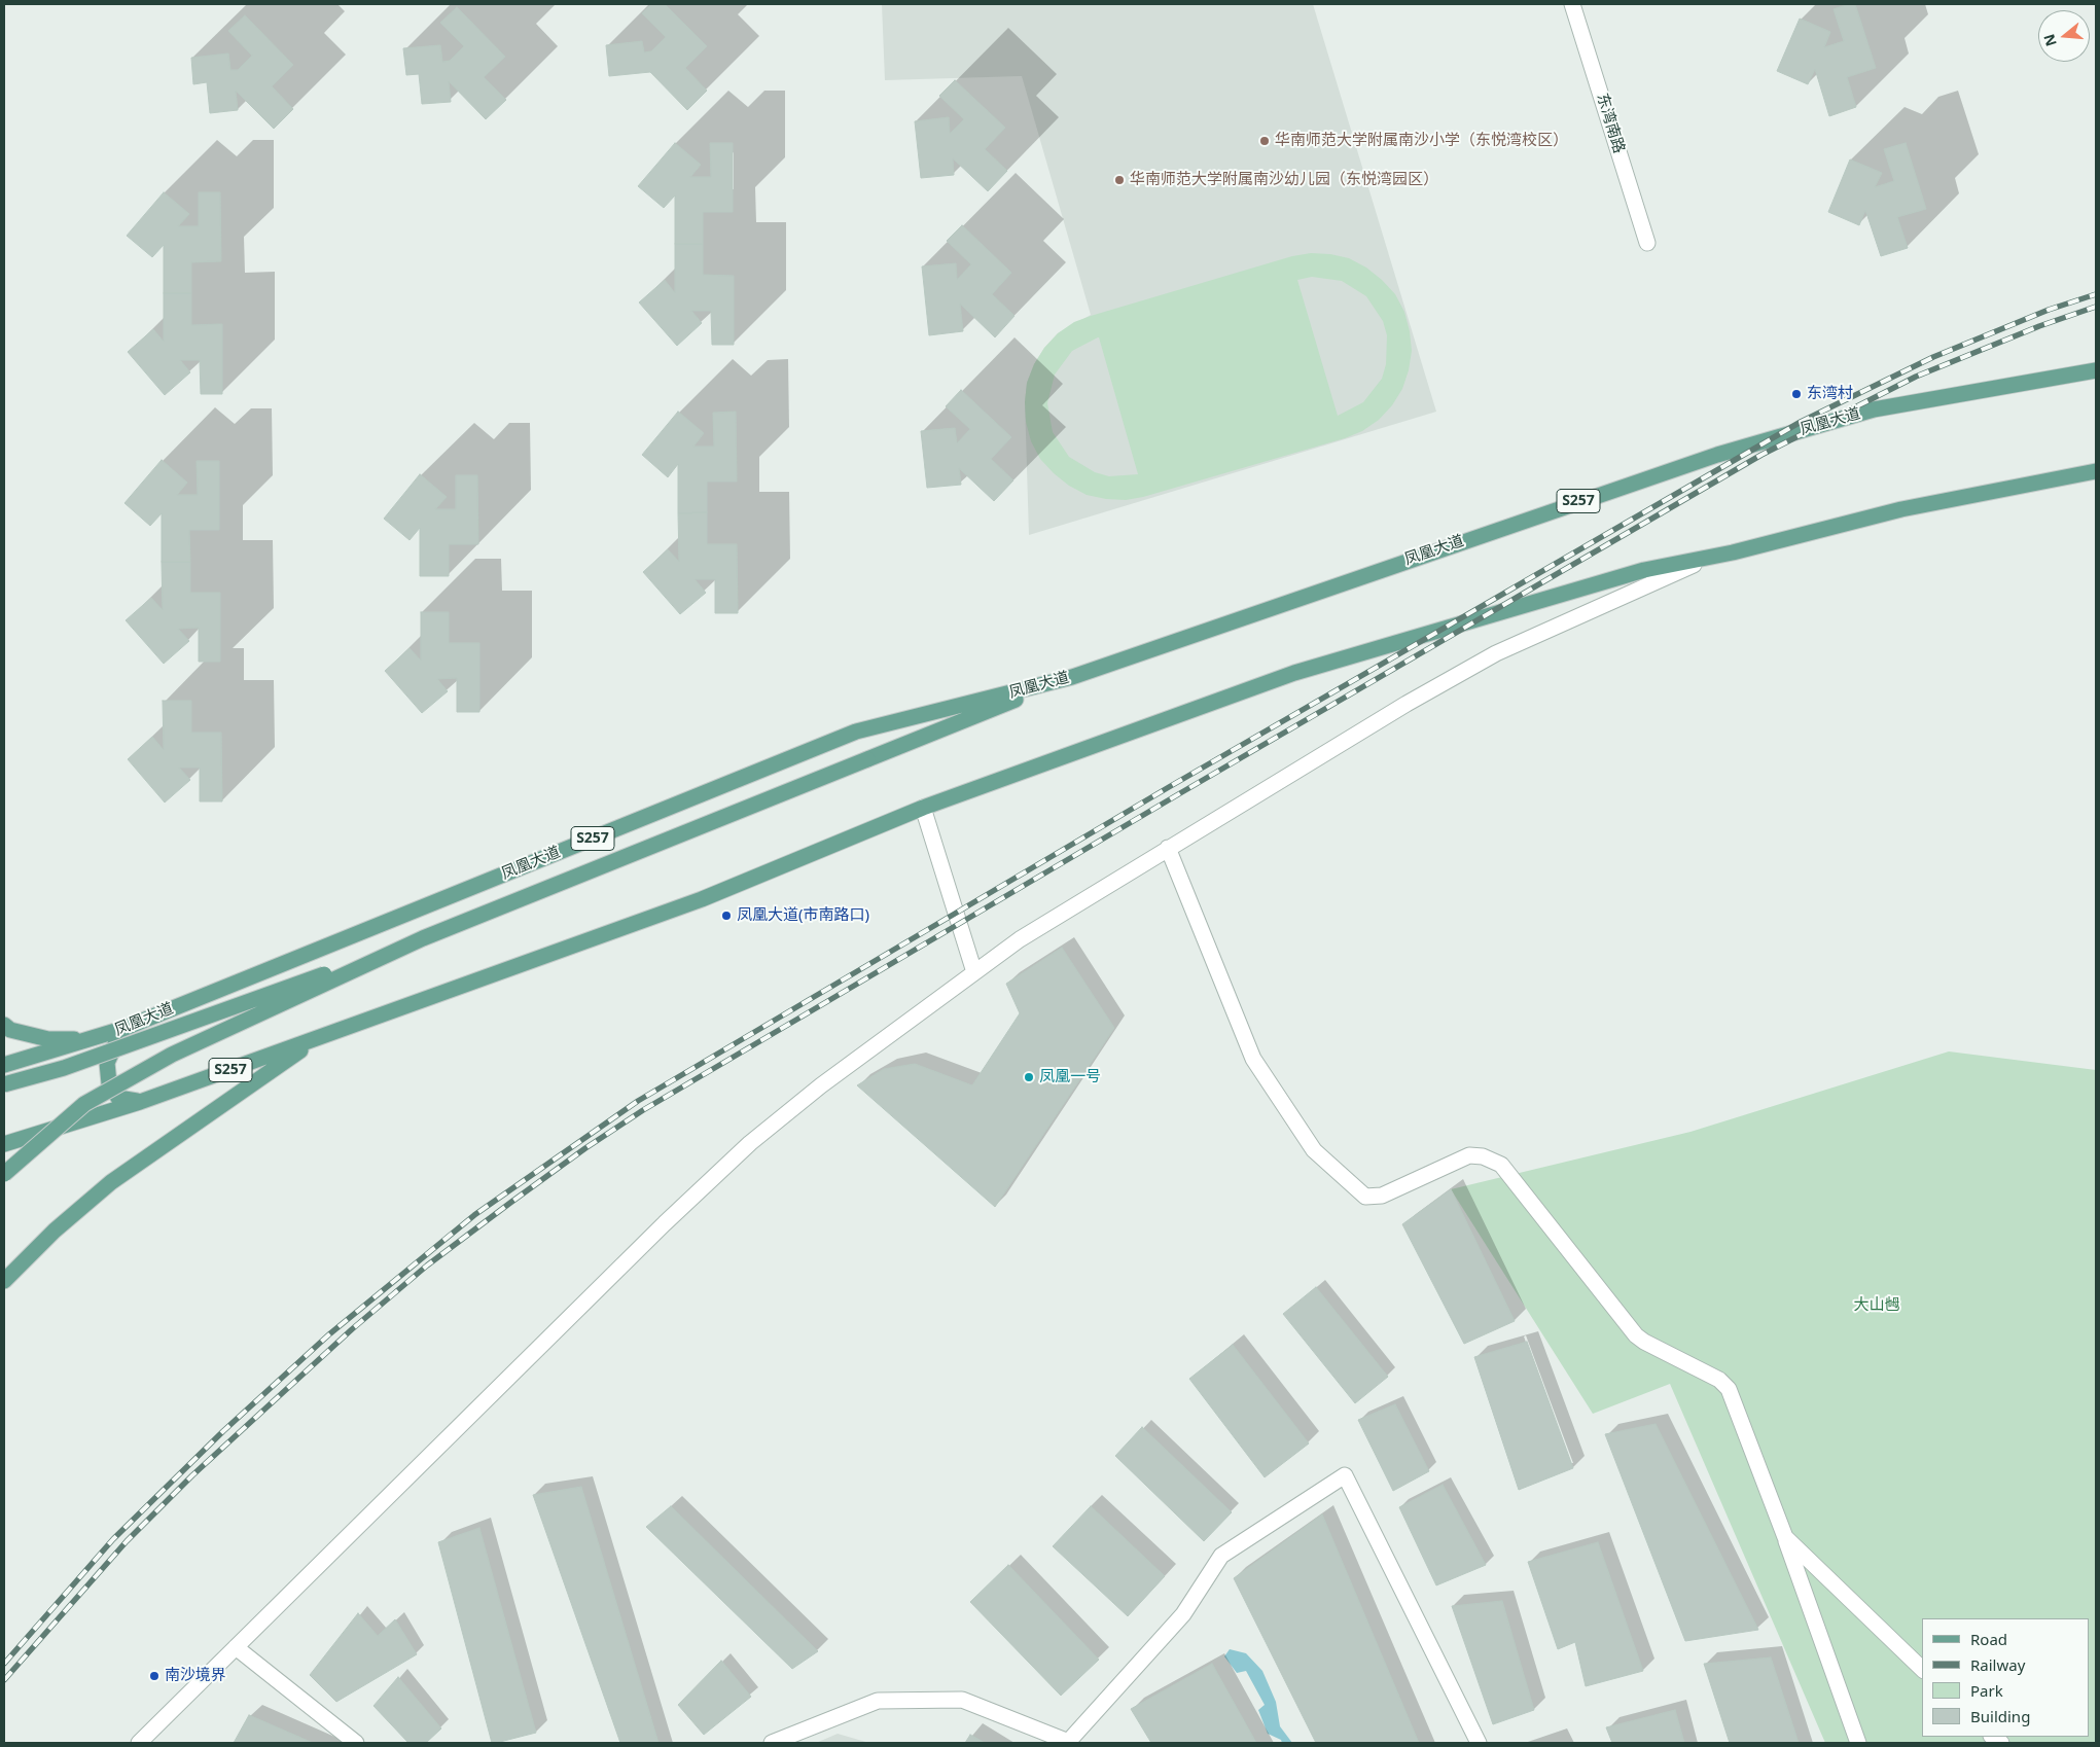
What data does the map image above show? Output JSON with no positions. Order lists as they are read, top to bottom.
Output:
{
  "streets": {
    "main road": ["凤凰大道", "S257"],
    "street": ["东湾南路"]
  },
  "crossings": [
    ["凤凰大道", "S257"]
  ],
  "parks": ["大山乸"],
  "places": [
    "华南师范大学附属南沙小学（东悦湾校区）",
    "华南师范大学附属南沙幼儿园（东悦湾园区）",
    "东湾村",
    "凤凰大道(市南路口)",
    "凤凰一号",
    "南沙境界"
  ],
  "legend": [
    "Road",
    "Railway",
    "Park",
    "Building"
  ],
  "north": "left"
}
